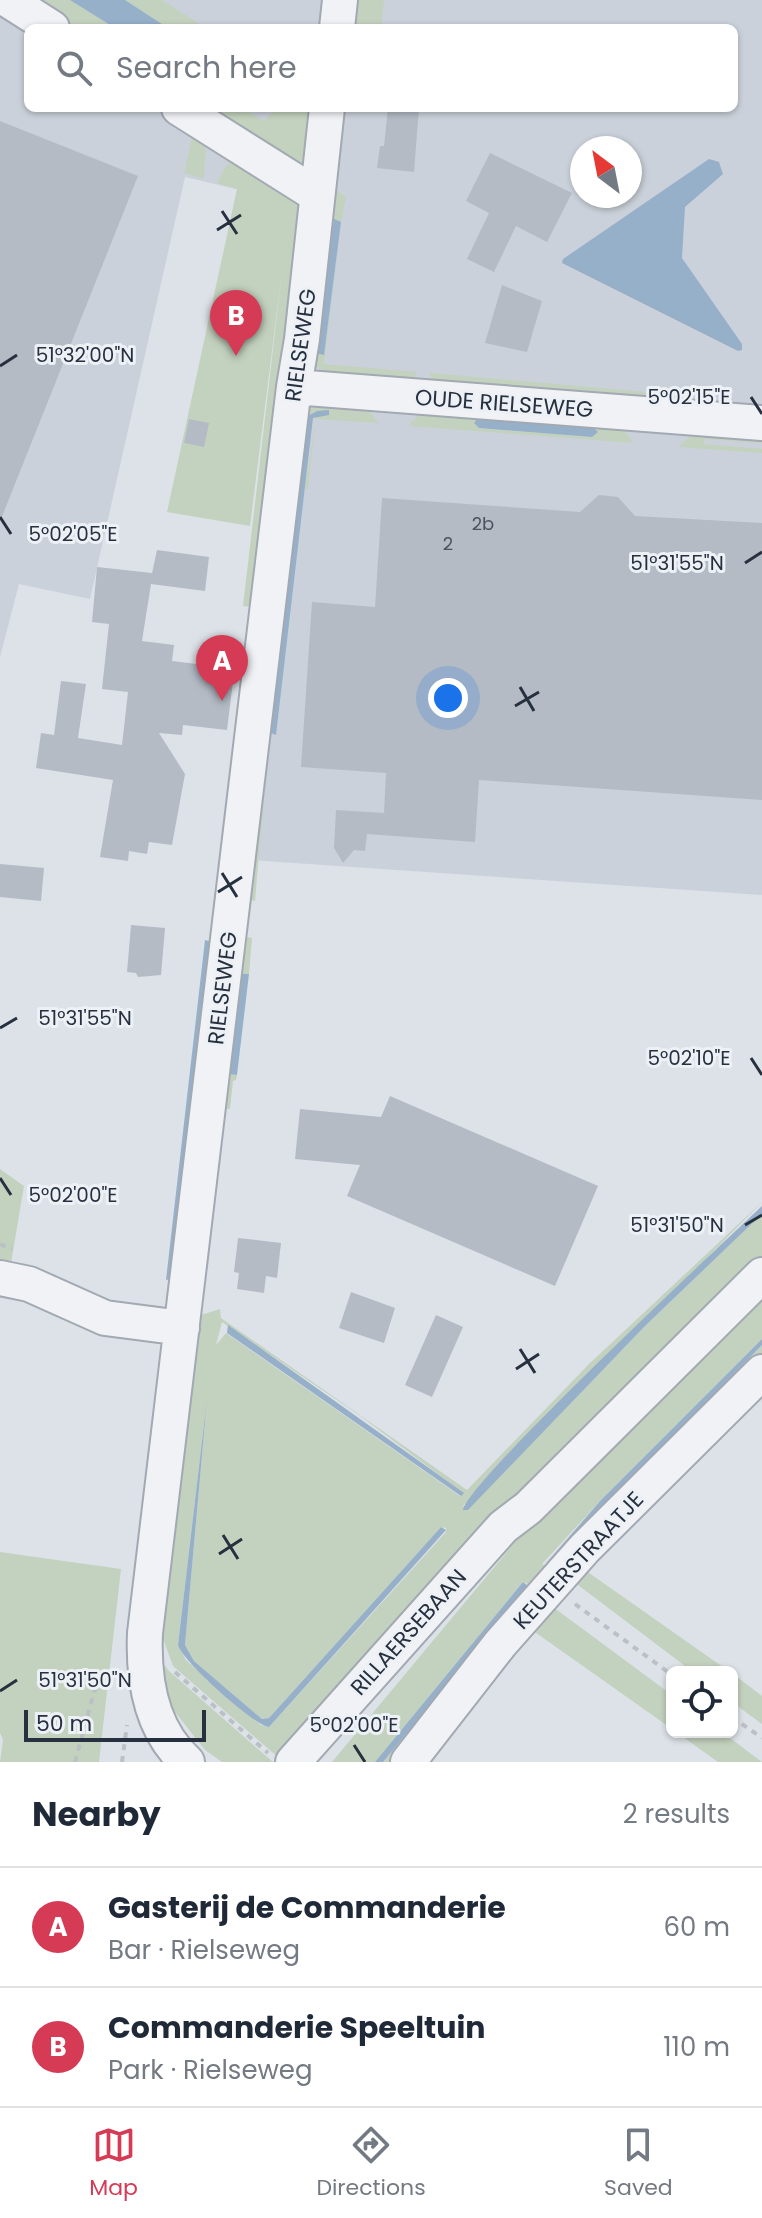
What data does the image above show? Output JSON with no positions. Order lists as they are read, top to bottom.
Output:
{
  "streets": {
    "street": [
      "RIELSEWEG",
      "OUDE RIELSEWEG",
      "KEUTERSTRAATJE",
      "RILLAERSEBAAN"
    ]
  },
  "crossings": [
    ["RIELSEWEG", "OUDE RIELSEWEG"]
  ],
  "house_numbers": ["2b", "2"],
  "scale_bar": "50 m",
  "north": "top left",
  "page": {
    "search": "Search here",
    "pins": ["B", "A"],
    "scale": "50 m",
    "heading": ["Nearby", "2 results"],
    "list": [
      {
        "mark": "A",
        "name": "Gasterij de Commanderie",
        "note": "Bar · Rielseweg",
        "value": "60 m"
      },
      {
        "mark": "B",
        "name": "Commanderie Speeltuin",
        "note": "Park · Rielseweg",
        "value": "110 m"
      }
    ],
    "nav": ["Map", "Directions", "Saved"]
  },
  "coordinates": [
    "51°32'00\"N",
    "5°02'15\"E",
    "5°02'05\"E",
    "51°31'55\"N",
    "5°02'10\"E",
    "5°02'00\"E",
    "51°31'50\"N"
  ]
}
